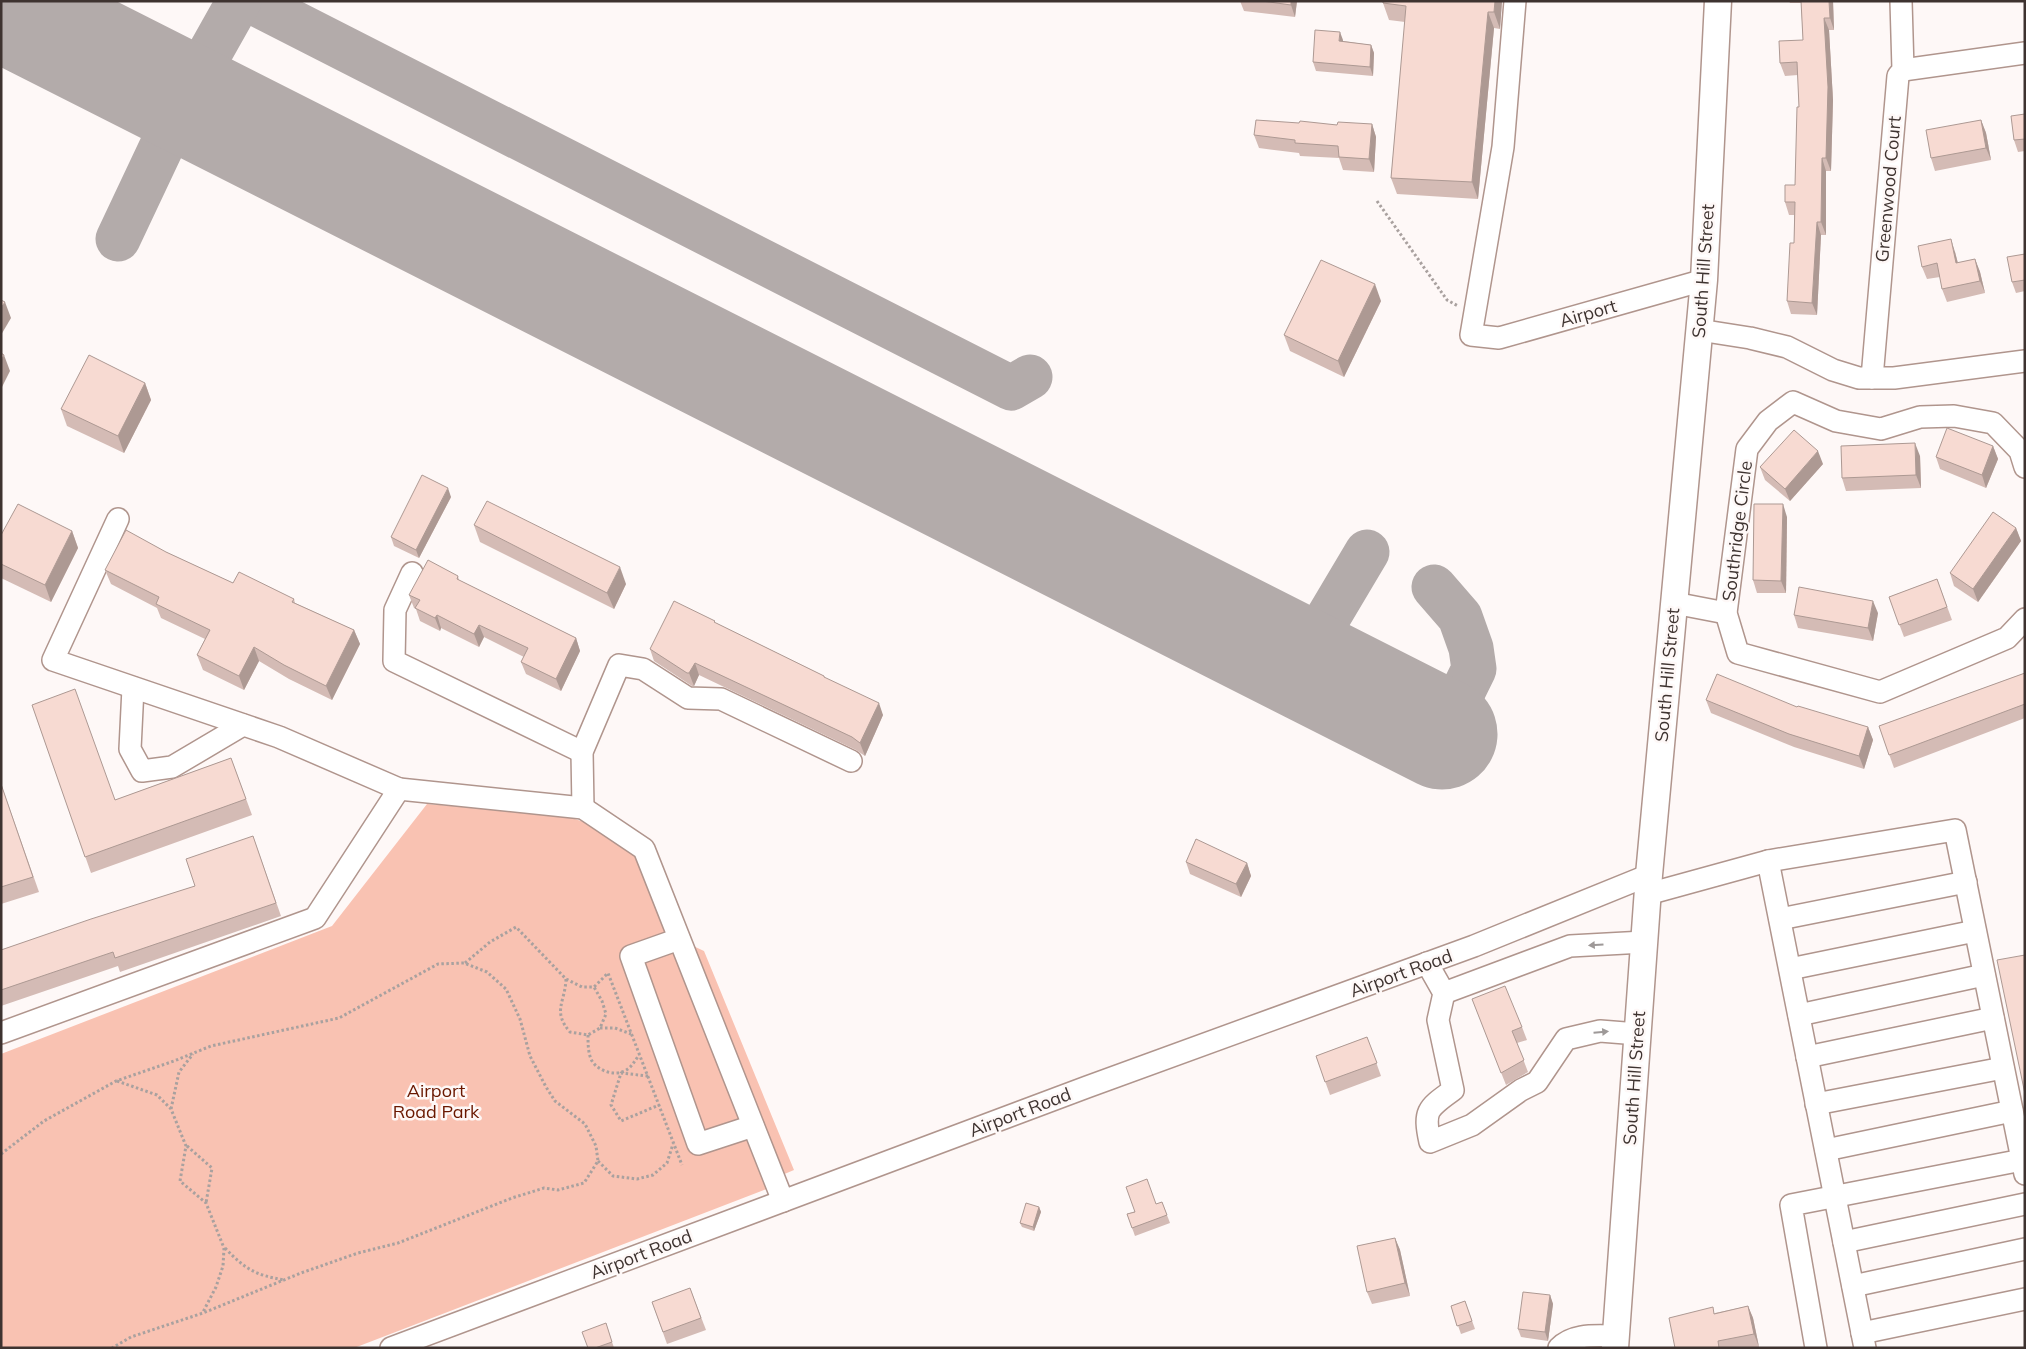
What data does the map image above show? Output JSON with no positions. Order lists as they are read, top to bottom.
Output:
{
  "streets": {
    "main road": ["South Hill Street"],
    "street": [
      "Greenwood Court",
      "Airport",
      "Southridge Circle",
      "Airport Road"
    ]
  },
  "crossings": [
    ["South Hill Street", "Airport"],
    ["South Hill Street", "Southridge Circle"],
    ["South Hill Street", "Airport Road"]
  ],
  "parks": ["Airport Road Park"]
}
